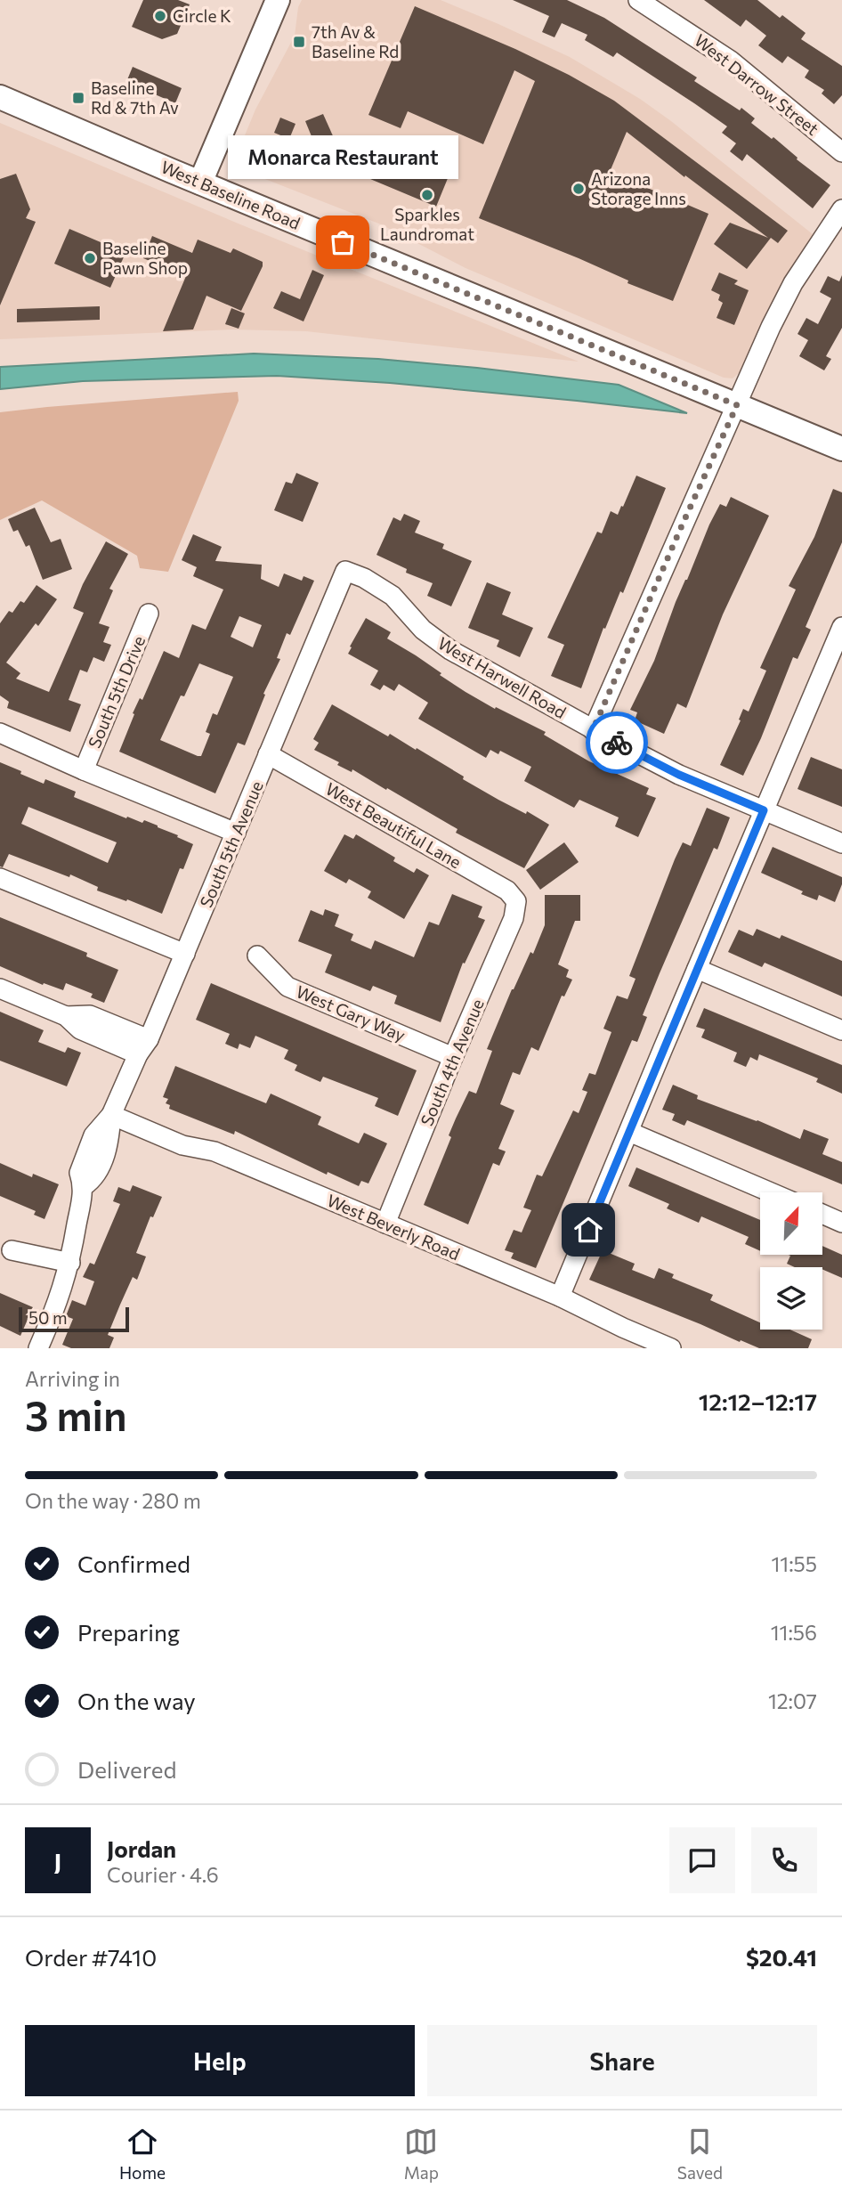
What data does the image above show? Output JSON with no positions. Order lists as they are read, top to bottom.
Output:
{
  "streets": {
    "main road": ["West Baseline Road"],
    "street": [
      "West Darrow Street",
      "West Harwell Road",
      "South 5th Drive",
      "West Beautiful Lane",
      "South 5th Avenue",
      "West Gary Way",
      "South 4th Avenue",
      "West Beverly Road"
    ]
  },
  "crossings": [
    ["West Harwell Road", "South 5th Avenue"],
    ["West Beautiful Lane", "South 5th Avenue"],
    ["West Beautiful Lane", "South 4th Avenue"],
    ["South 5th Avenue", "West Beverly Road"],
    ["West Gary Way", "South 4th Avenue"],
    ["South 4th Avenue", "West Beverly Road"]
  ],
  "places": {
    "other": [
      "Circle K",
      "Arizona Storage Inns",
      "Sparkles Laundromat",
      "Monarca Restaurant",
      "Baseline Pawn Shop"
    ],
    "transit": ["7th Av & Baseline Rd", "Baseline Rd & 7th Av"]
  },
  "scale_bar": "50 m",
  "north": "top right",
  "page": {
    "bubble": "Monarca Restaurant",
    "scale": "50 m",
    "heading": ["3 min", "Arriving in", "12:12–12:17"],
    "panel": [
      "Jordan",
      "Courier · 4.6",
      "Order #7410",
      "$20.41"
    ],
    "bar": "On the way · 280 m",
    "list": [
      ["Confirmed", "11:55"],
      ["Preparing", "11:56"],
      ["On the way", "12:07"],
      "Delivered"
    ],
    "round": "J",
    "buttons": ["Help", "Share"],
    "tabs": ["Home", "Map", "Saved"]
  }
}
